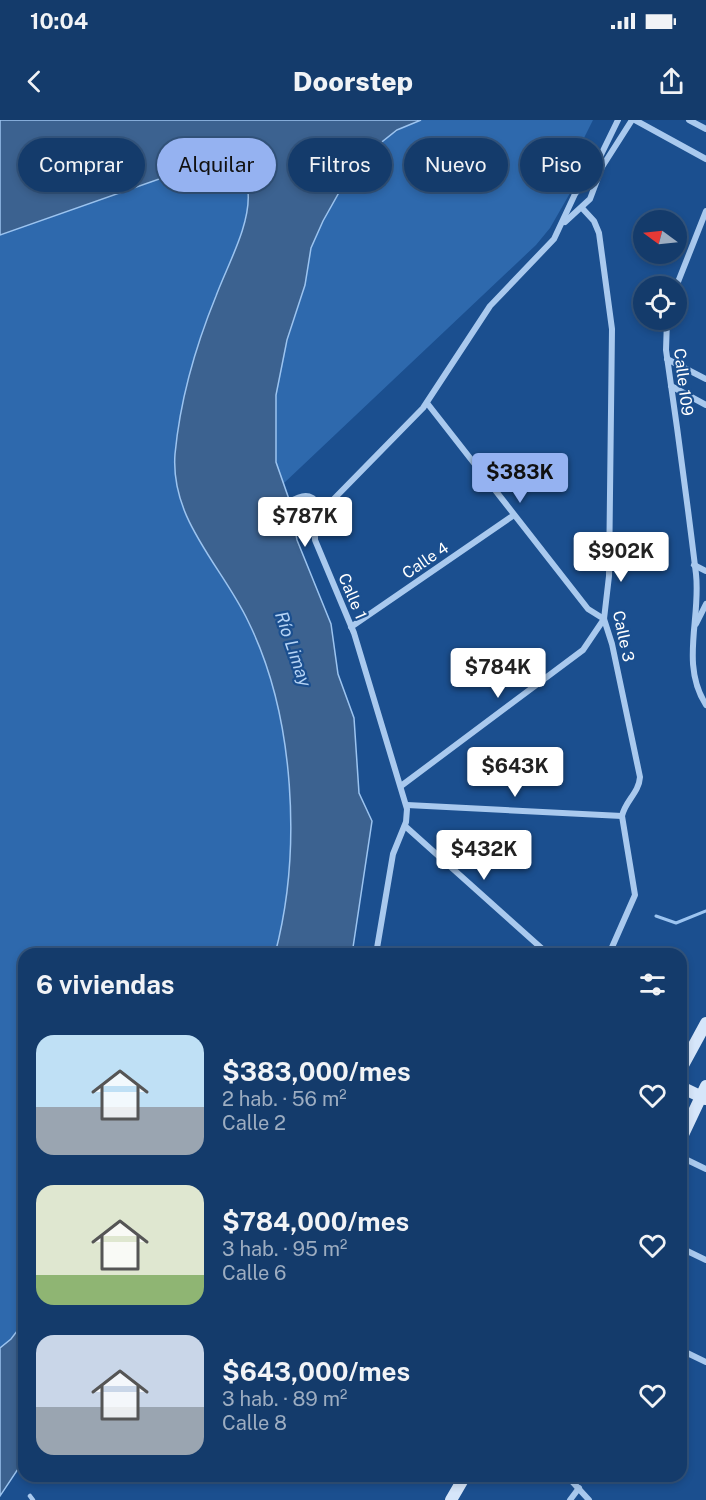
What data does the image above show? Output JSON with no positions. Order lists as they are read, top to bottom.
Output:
{
  "streets": {
    "street": [
      "Calle 109",
      "Calle 4",
      "Calle 1",
      "Calle 3"
    ]
  },
  "crossings": [
    ["Calle 4", "Calle 1"]
  ],
  "water": ["Río Limay"],
  "north": "left",
  "page": {
    "status": "10:04",
    "header": "Doorstep",
    "chip": [
      "Comprar",
      "Alquilar",
      "Filtros",
      "Nuevo",
      "Piso"
    ],
    "price": [
      "$383K",
      "$787K",
      "$902K",
      "$784K",
      "$643K",
      "$432K"
    ],
    "heading": "6 viviendas",
    "list": [
      {
        "name": "$383,000/mes",
        "note": "2 hab. · 56 m² · Calle 2"
      },
      {
        "name": "$784,000/mes",
        "note": "3 hab. · 95 m² · Calle 6"
      },
      {
        "name": "$643,000/mes",
        "note": "3 hab. · 89 m² · Calle 8"
      }
    ]
  }
}
